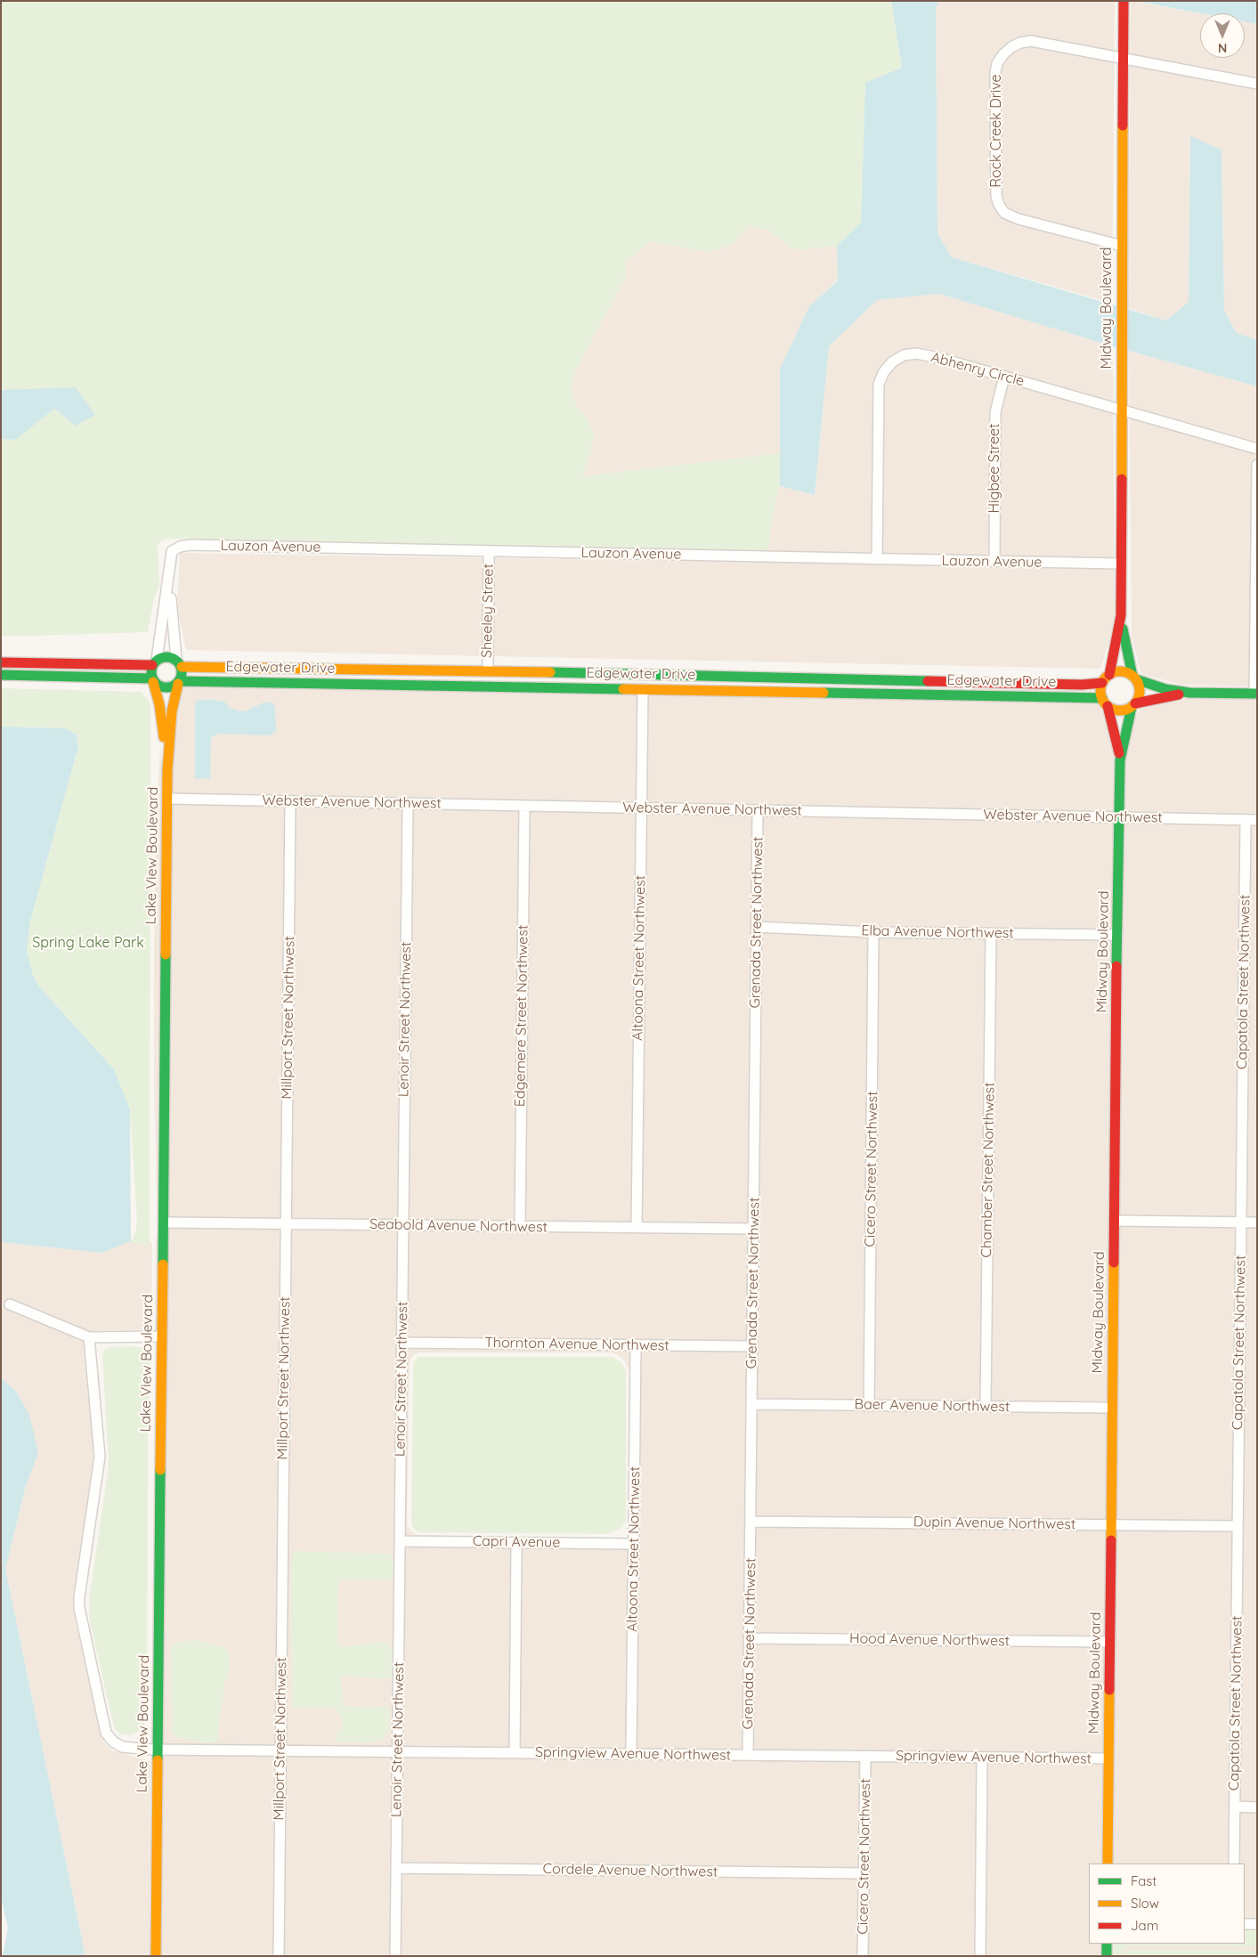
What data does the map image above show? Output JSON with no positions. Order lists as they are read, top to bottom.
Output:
{
  "streets": {
    "street": [
      "Rock Creek Drive",
      "Midway Boulevard",
      "Abhenry Circle",
      "Higbee Street",
      "Lauzon Avenue",
      "Sheeley Street",
      "Edgewater Drive",
      "Webster Avenue Northwest",
      "Lake View Boulevard",
      "Grenada Street Northwest",
      "Elba Avenue Northwest",
      "Altoona Street Northwest",
      "Capatola Street Northwest",
      "Edgemere Street Northwest",
      "Millport Street Northwest",
      "Lenoir Street Northwest",
      "Cicero Street Northwest",
      "Chamber Street Northwest",
      "Seabold Avenue Northwest",
      "Thornton Avenue Northwest",
      "Baer Avenue Northwest",
      "Dupin Avenue Northwest",
      "Capri Avenue",
      "Hood Avenue Northwest",
      "Springview Avenue Northwest",
      "Cordele Avenue Northwest"
    ]
  },
  "crossings": [
    ["Rock Creek Drive", "Midway Boulevard"],
    ["Midway Boulevard", "Abhenry Circle"],
    ["Midway Boulevard", "Lauzon Avenue"],
    ["Midway Boulevard", "Edgewater Drive"],
    ["Midway Boulevard", "Webster Avenue Northwest"],
    ["Midway Boulevard", "Elba Avenue Northwest"],
    ["Midway Boulevard", "Baer Avenue Northwest"],
    ["Midway Boulevard", "Dupin Avenue Northwest"],
    ["Midway Boulevard", "Hood Avenue Northwest"],
    ["Midway Boulevard", "Springview Avenue Northwest"],
    ["Abhenry Circle", "Higbee Street"],
    ["Abhenry Circle", "Lauzon Avenue"],
    ["Higbee Street", "Lauzon Avenue"],
    ["Lauzon Avenue", "Sheeley Street"],
    ["Lauzon Avenue", "Edgewater Drive"],
    ["Lauzon Avenue", "Lake View Boulevard"],
    ["Sheeley Street", "Edgewater Drive"],
    ["Edgewater Drive", "Lake View Boulevard"],
    ["Edgewater Drive", "Altoona Street Northwest"],
    ["Webster Avenue Northwest", "Lake View Boulevard"],
    ["Webster Avenue Northwest", "Grenada Street Northwest"],
    ["Webster Avenue Northwest", "Altoona Street Northwest"],
    ["Webster Avenue Northwest", "Capatola Street Northwest"],
    ["Webster Avenue Northwest", "Edgemere Street Northwest"],
    ["Webster Avenue Northwest", "Millport Street Northwest"],
    ["Webster Avenue Northwest", "Lenoir Street Northwest"],
    ["Lake View Boulevard", "Seabold Avenue Northwest"],
    ["Lake View Boulevard", "Springview Avenue Northwest"],
    ["Grenada Street Northwest", "Elba Avenue Northwest"],
    ["Grenada Street Northwest", "Seabold Avenue Northwest"],
    ["Grenada Street Northwest", "Thornton Avenue Northwest"],
    ["Grenada Street Northwest", "Baer Avenue Northwest"],
    ["Grenada Street Northwest", "Dupin Avenue Northwest"],
    ["Grenada Street Northwest", "Hood Avenue Northwest"],
    ["Grenada Street Northwest", "Springview Avenue Northwest"],
    ["Elba Avenue Northwest", "Cicero Street Northwest"],
    ["Elba Avenue Northwest", "Chamber Street Northwest"],
    ["Altoona Street Northwest", "Seabold Avenue Northwest"],
    ["Altoona Street Northwest", "Thornton Avenue Northwest"],
    ["Altoona Street Northwest", "Capri Avenue"],
    ["Altoona Street Northwest", "Springview Avenue Northwest"],
    ["Capatola Street Northwest", "Dupin Avenue Northwest"],
    ["Edgemere Street Northwest", "Seabold Avenue Northwest"],
    ["Millport Street Northwest", "Seabold Avenue Northwest"],
    ["Millport Street Northwest", "Springview Avenue Northwest"],
    ["Lenoir Street Northwest", "Seabold Avenue Northwest"],
    ["Lenoir Street Northwest", "Thornton Avenue Northwest"],
    ["Lenoir Street Northwest", "Capri Avenue"],
    ["Lenoir Street Northwest", "Springview Avenue Northwest"],
    ["Lenoir Street Northwest", "Cordele Avenue Northwest"],
    ["Cicero Street Northwest", "Baer Avenue Northwest"],
    ["Cicero Street Northwest", "Springview Avenue Northwest"],
    ["Cicero Street Northwest", "Cordele Avenue Northwest"],
    ["Chamber Street Northwest", "Baer Avenue Northwest"]
  ],
  "parks": ["Spring Lake Park"],
  "legend": ["Fast", "Slow", "Jam"],
  "north": "bottom"
}
